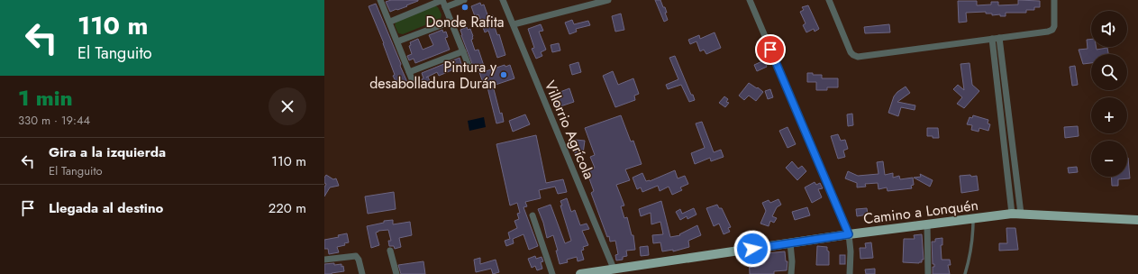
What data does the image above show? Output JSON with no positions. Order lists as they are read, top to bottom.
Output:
{
  "streets": {
    "main road": ["Camino a Lonquén"],
    "street": ["Villorrio Agrícola"]
  },
  "crossings": [
    ["Villorrio Agrícola", "Camino a Lonquén"]
  ],
  "places": ["Donde Rafita", "Pintura y desabolladura Durán"],
  "page": {
    "turn": ["110 m", "El Tanguito"],
    "map_buttons": ["+", "−"],
    "heading": ["1 min", "330 m · 19:44"],
    "list": [
      {
        "name": "Gira a la izquierda",
        "note": "El Tanguito",
        "value": "110 m"
      },
      {
        "name": "Llegada al destino",
        "value": "220 m"
      }
    ]
  }
}
